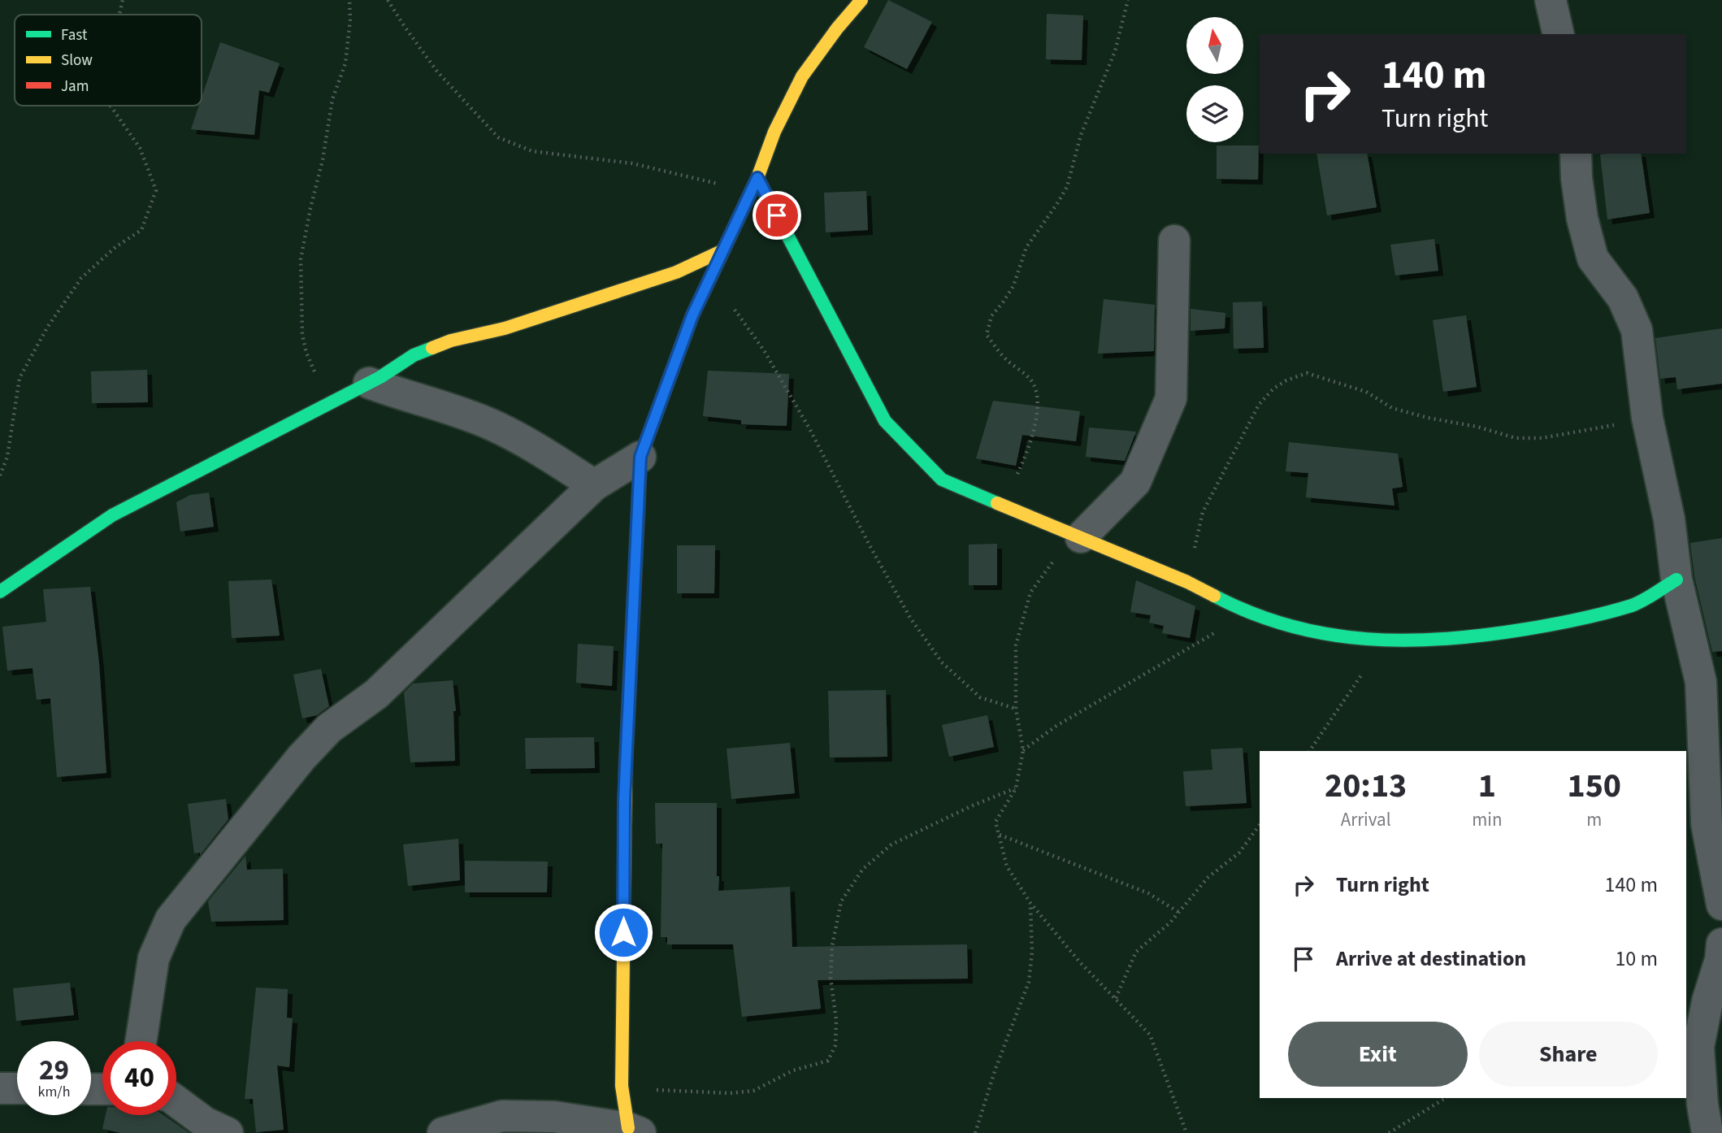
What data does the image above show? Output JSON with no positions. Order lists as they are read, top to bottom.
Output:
{
  "legend": ["Fast", "Slow", "Jam"],
  "north": "top",
  "page": {
    "turn": ["140 m", "Turn right"],
    "eta": [
      "20:13",
      "Arrival",
      "1",
      "min",
      "150",
      "m"
    ],
    "list": [
      {
        "name": "Turn right",
        "value": "140 m"
      },
      {
        "name": "Arrive at destination",
        "value": "10 m"
      }
    ],
    "buttons": ["Exit", "Share"],
    "speed": "29 km/h",
    "limit": "40"
  }
}
